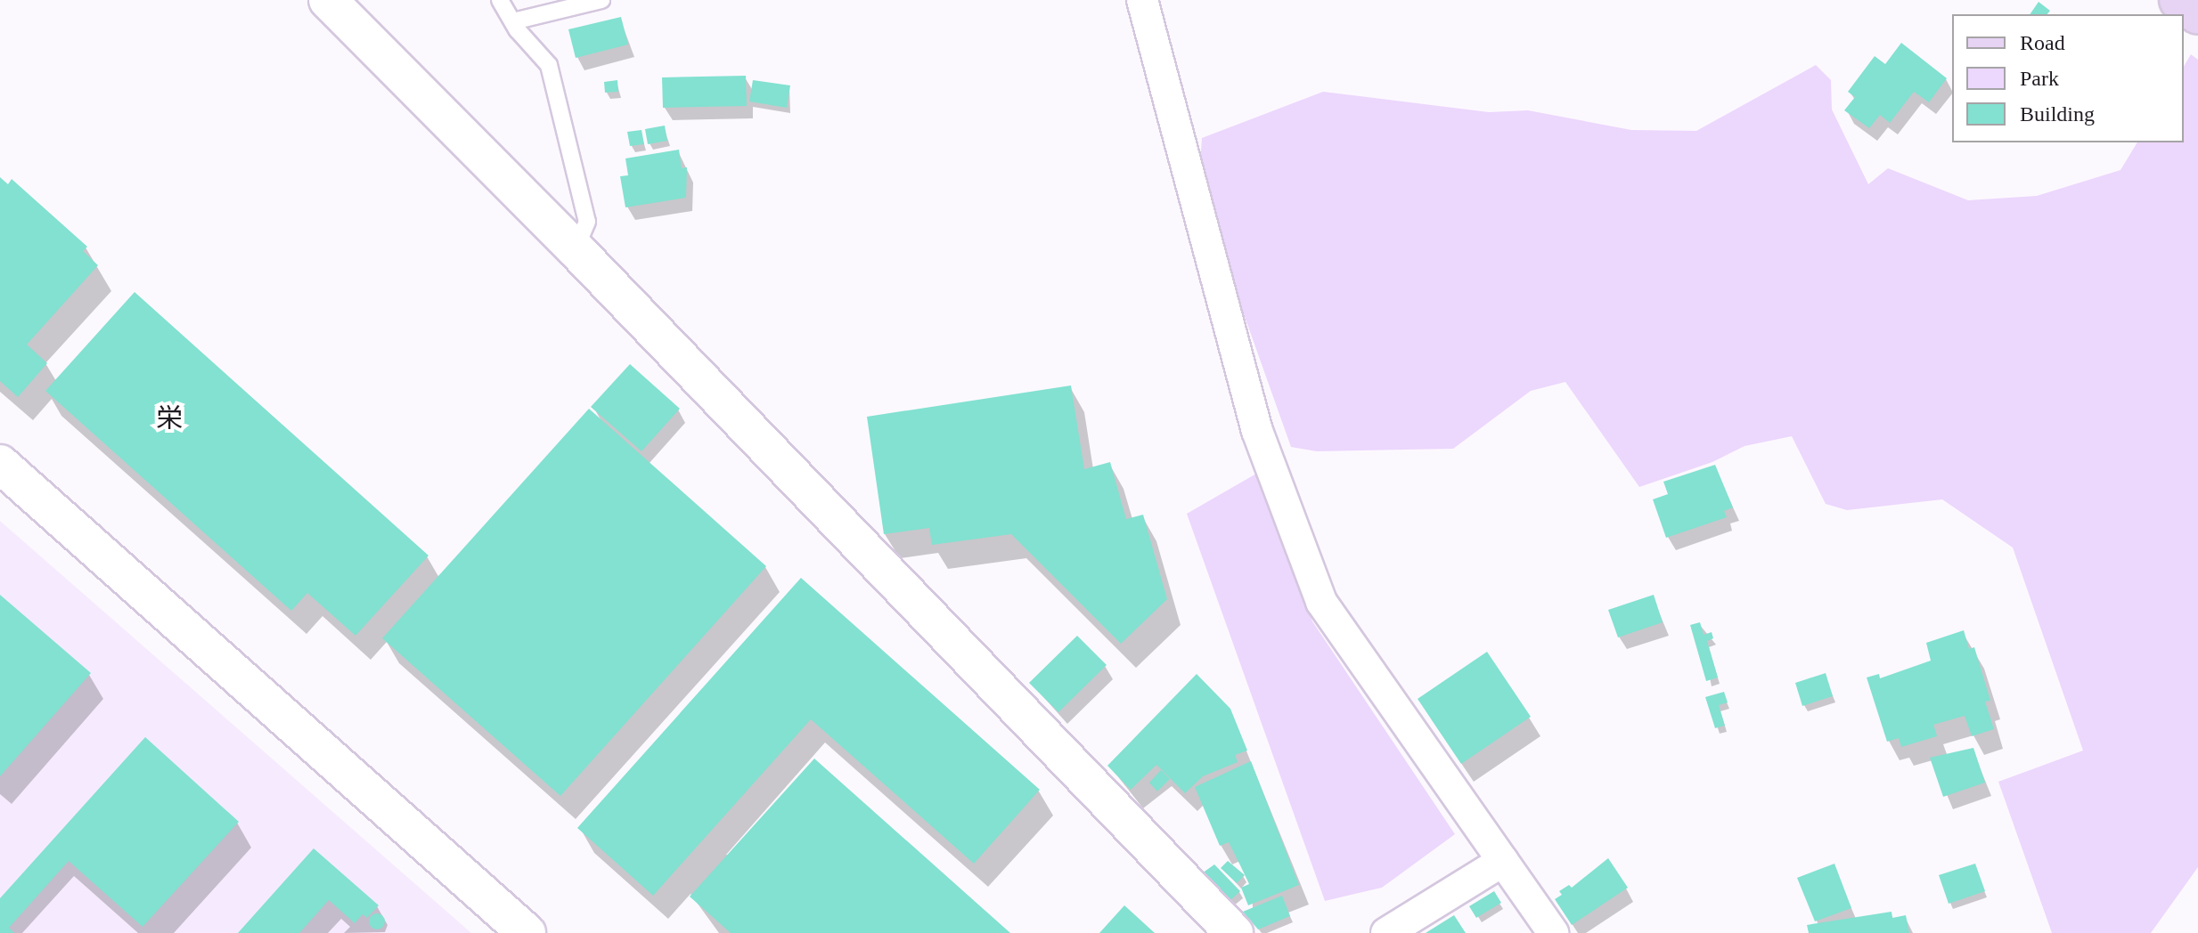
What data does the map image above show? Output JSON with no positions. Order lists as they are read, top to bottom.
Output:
{
  "districts": ["栄"],
  "legend": ["Road", "Park", "Building"]
}
